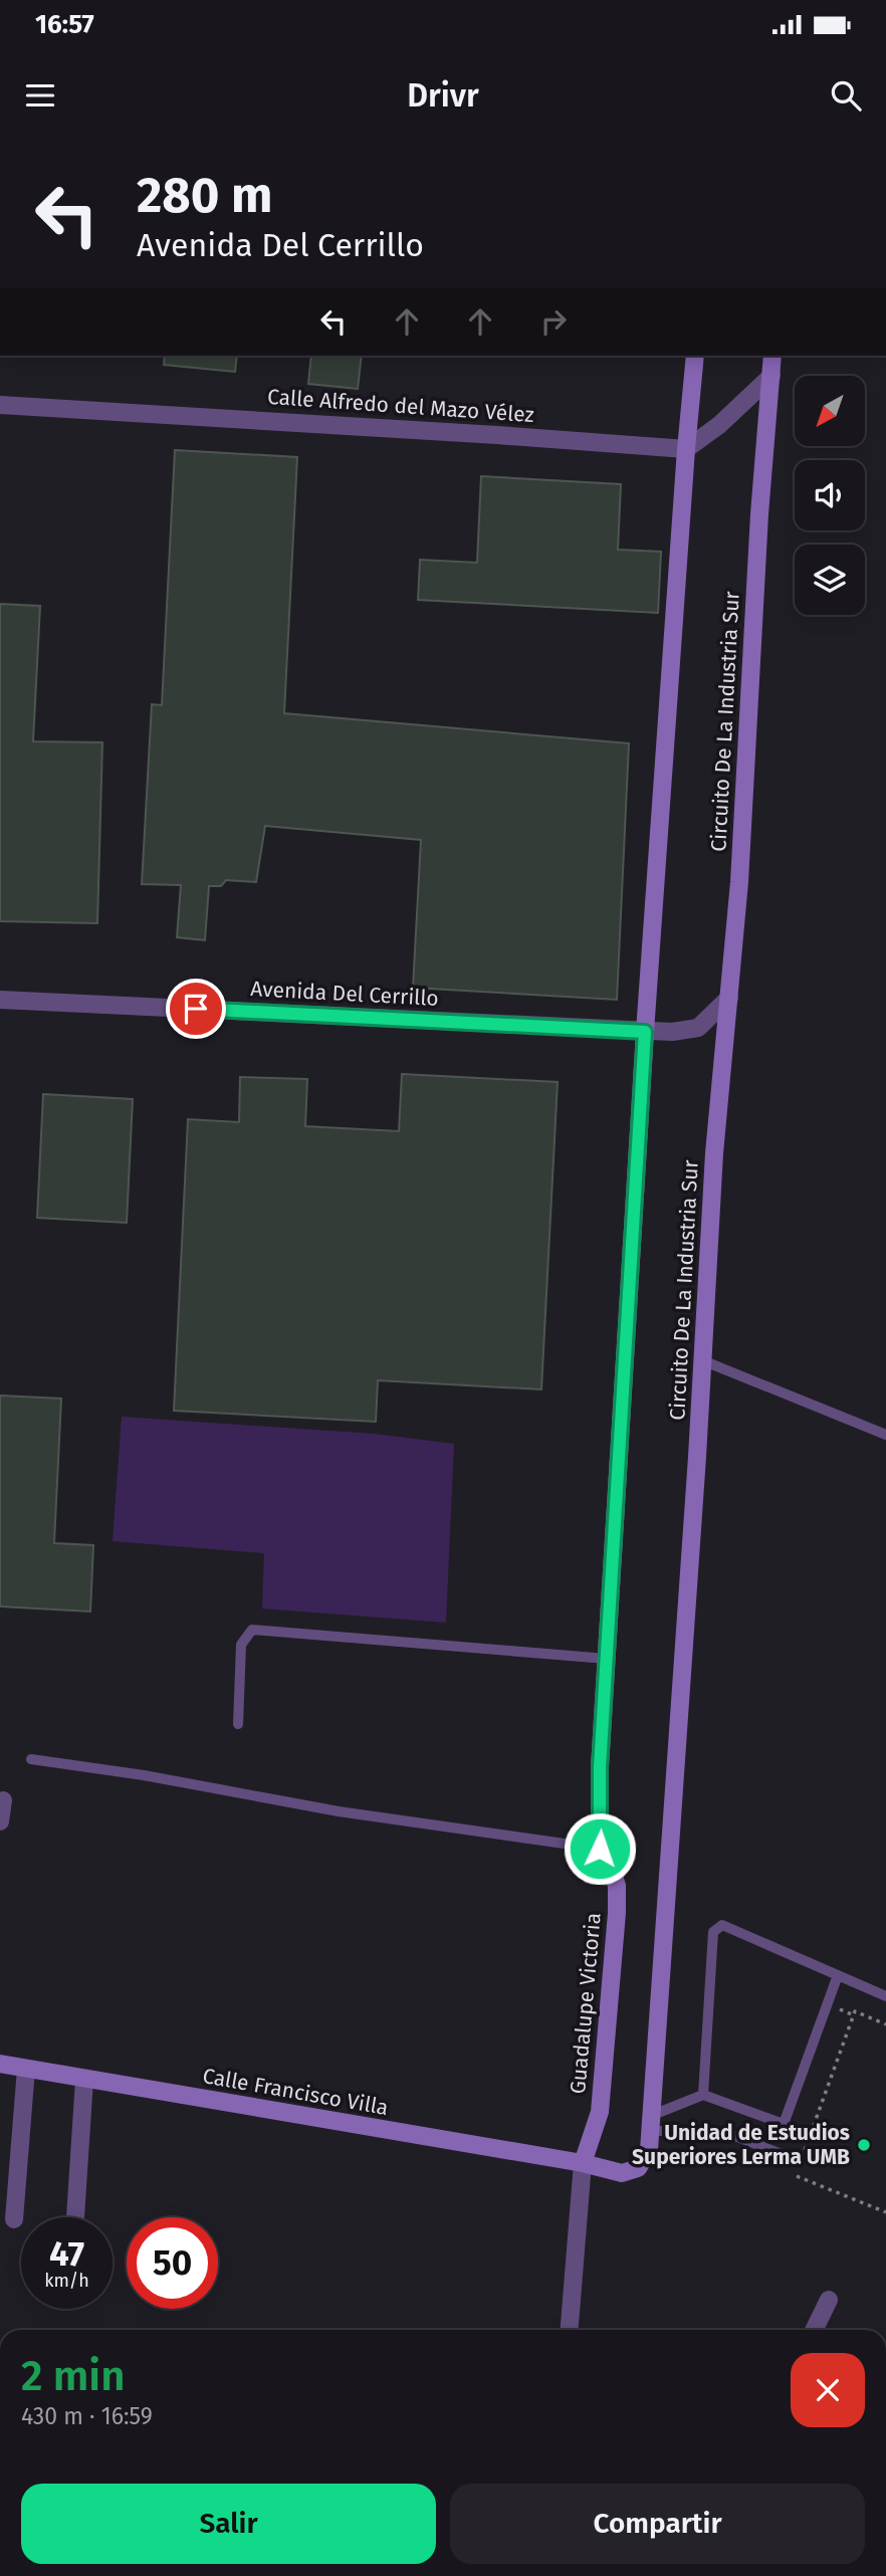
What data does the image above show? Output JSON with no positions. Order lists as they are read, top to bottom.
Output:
{
  "streets": {
    "main road": ["Circuito De La Industria Sur", "Guadalupe Victoria", "Calle Francisco Villa"],
    "street": ["Calle Alfredo del Mazo Vélez", "Avenida Del Cerrillo"]
  },
  "crossings": [
    ["Circuito De La Industria Sur", "Avenida Del Cerrillo"],
    ["Circuito De La Industria Sur", "Guadalupe Victoria"],
    ["Circuito De La Industria Sur", "Calle Francisco Villa"],
    ["Guadalupe Victoria", "Calle Francisco Villa"]
  ],
  "places": ["Unidad de Estudios Superiores Lerma UMB"],
  "north": "bottom left",
  "page": {
    "status": "16:57",
    "header": "Drivr",
    "turn": ["280 m", "Avenida Del Cerrillo"],
    "speed": "47 km/h",
    "limit": "50",
    "heading": ["2 min", "430 m · 16:59"],
    "buttons": ["Salir", "Compartir"]
  }
}
